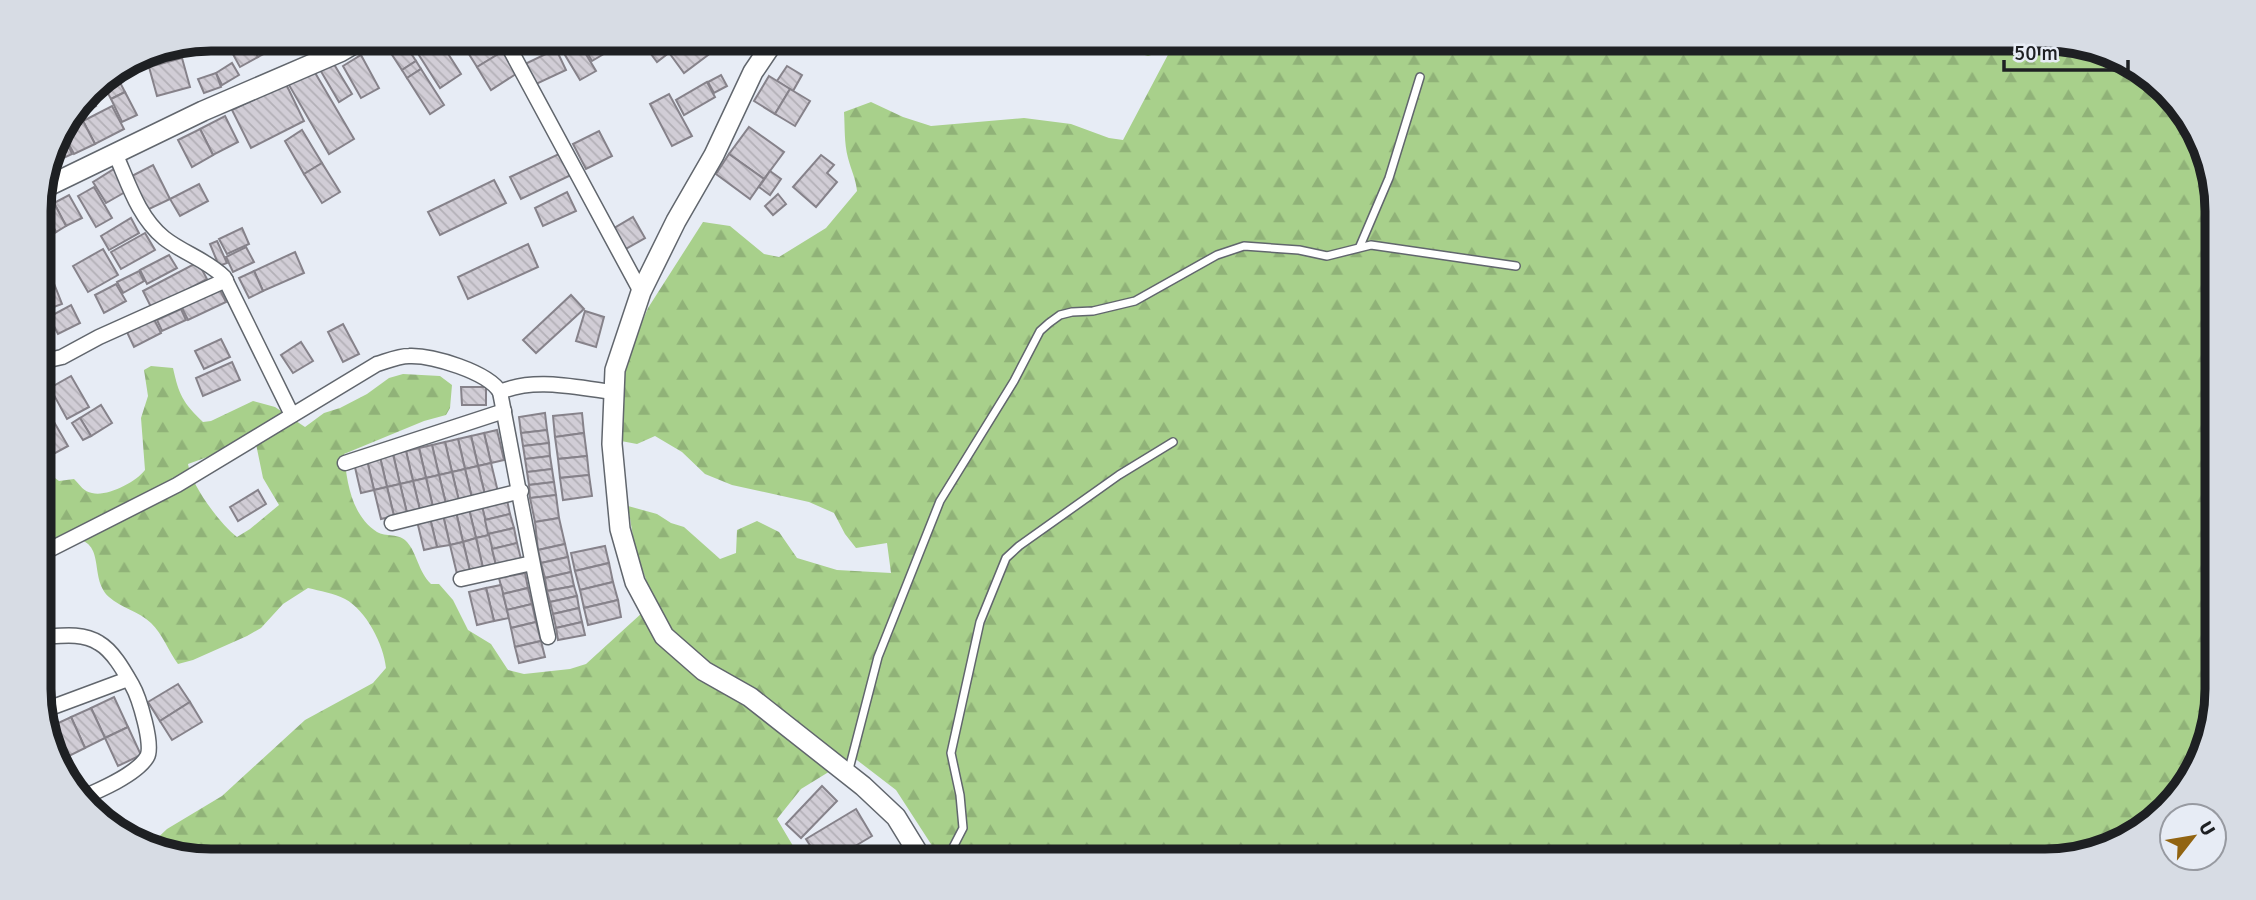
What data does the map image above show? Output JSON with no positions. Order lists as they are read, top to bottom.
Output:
{
  "scale_bar": "50 m",
  "north": "top right"
}
